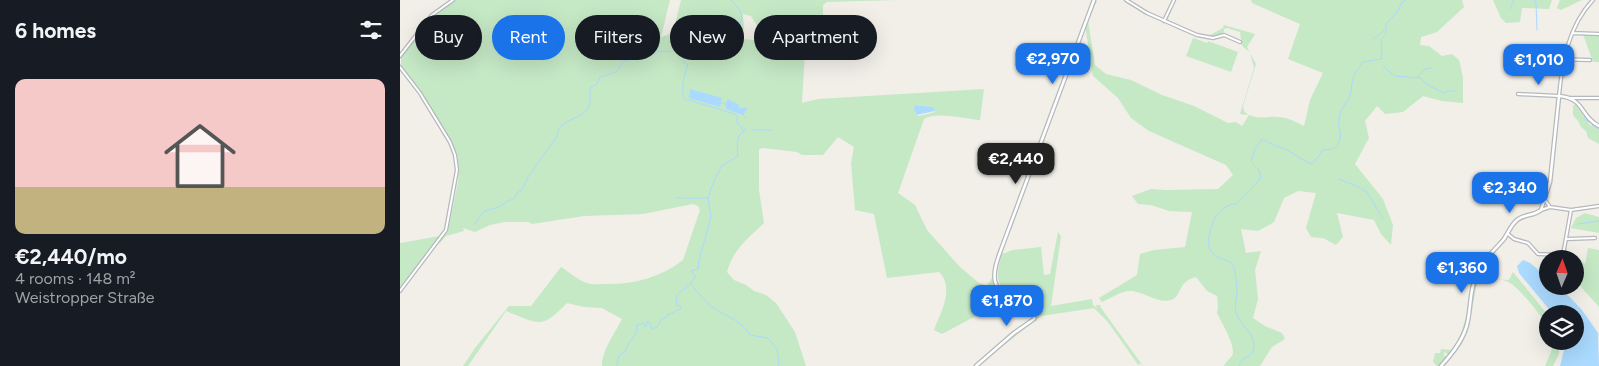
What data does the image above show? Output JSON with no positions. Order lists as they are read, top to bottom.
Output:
{
  "north": "top",
  "page": {
    "heading": "6 homes",
    "chip": [
      "Buy",
      "Rent",
      "Filters",
      "New",
      "Apartment"
    ],
    "price": [
      "€2,970",
      "€1,010",
      "€2,440",
      "€2,340",
      "€1,360",
      "€1,870"
    ],
    "list": [
      {
        "name": "€2,440/mo",
        "note": "4 rooms · 148 m² · Weistropper Straße"
      }
    ]
  }
}
